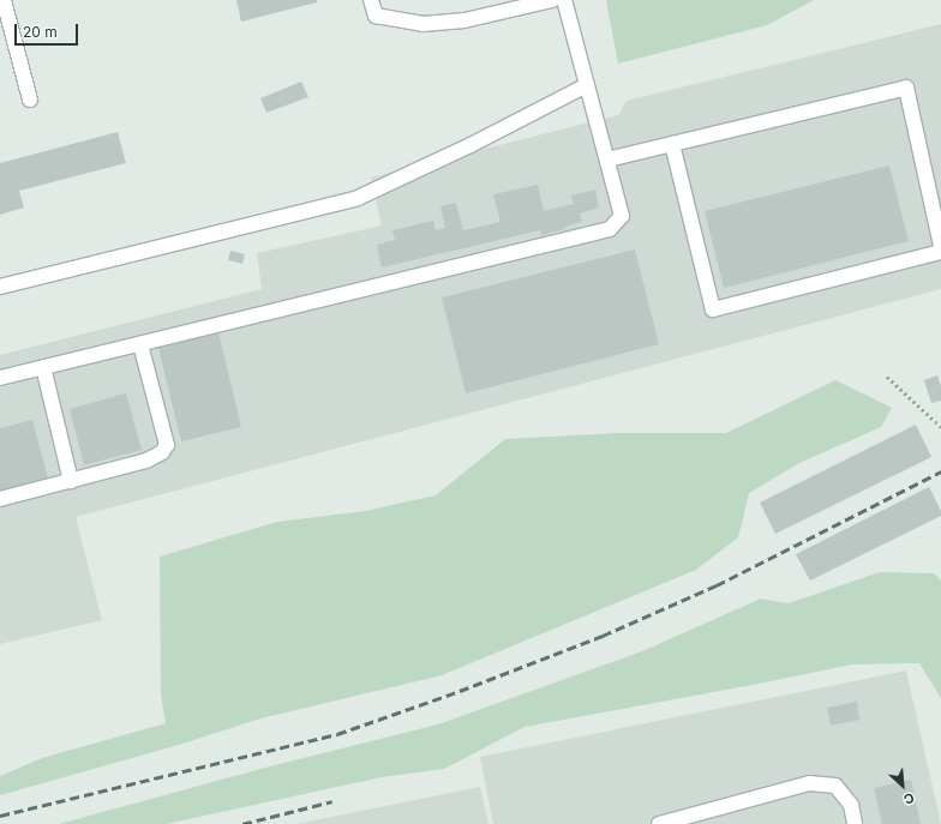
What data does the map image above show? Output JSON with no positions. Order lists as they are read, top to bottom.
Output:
{
  "scale_bar": "20 m",
  "north": "bottom right"
}
